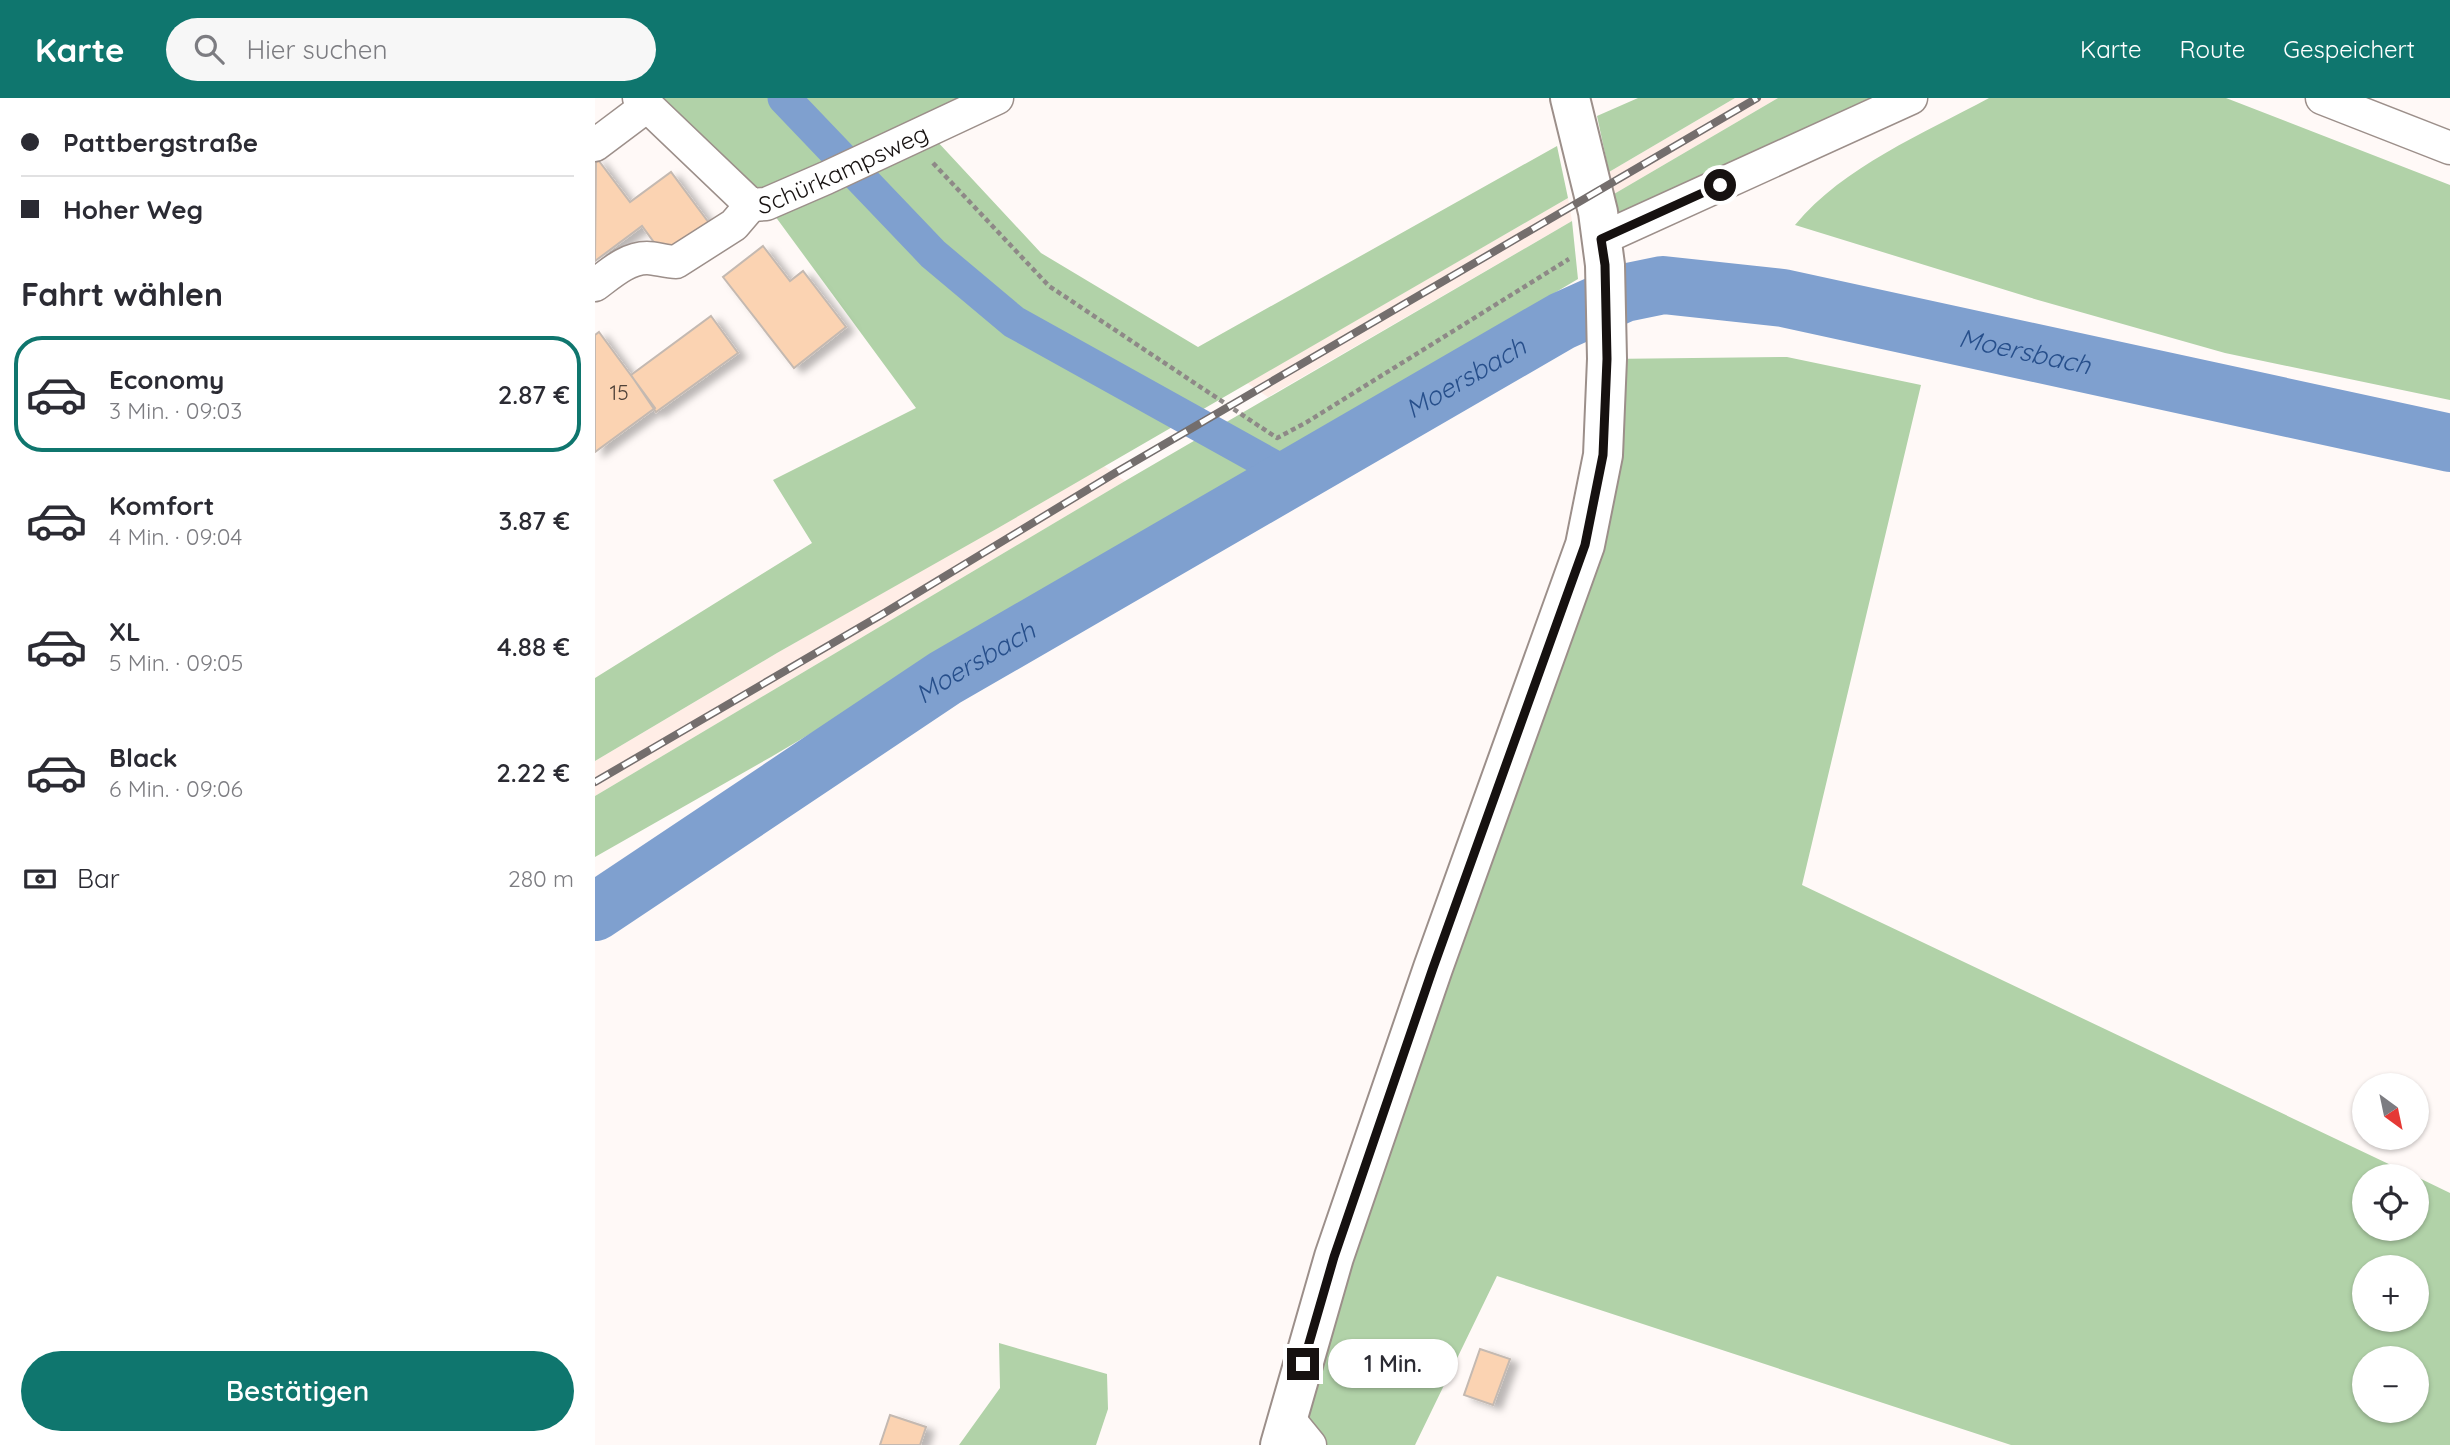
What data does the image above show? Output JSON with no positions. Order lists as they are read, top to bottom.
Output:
{
  "streets": {
    "street": ["Schürkampsweg"]
  },
  "water": ["Moersbach"],
  "house_numbers": ["15"],
  "north": "bottom right",
  "page": {
    "header": "Karte",
    "search": "Hier suchen",
    "nav": ["Karte", "Route", "Gespeichert"],
    "banner": ["Pattbergstraße", "Hoher Weg"],
    "heading": "Fahrt wählen",
    "list": [
      {
        "name": "Economy",
        "note": "3 Min. · 09:03",
        "value": "2.87 €"
      },
      {
        "name": "Komfort",
        "note": "4 Min. · 09:04",
        "value": "3.87 €"
      },
      {
        "name": "XL",
        "note": "5 Min. · 09:05",
        "value": "4.88 €"
      },
      {
        "name": "Black",
        "note": "6 Min. · 09:06",
        "value": "2.22 €"
      }
    ],
    "pay": ["Bar", "280 m"],
    "map_buttons": ["+", "−"],
    "buttons": "Bestätigen",
    "bubble": "1 Min."
  }
}
